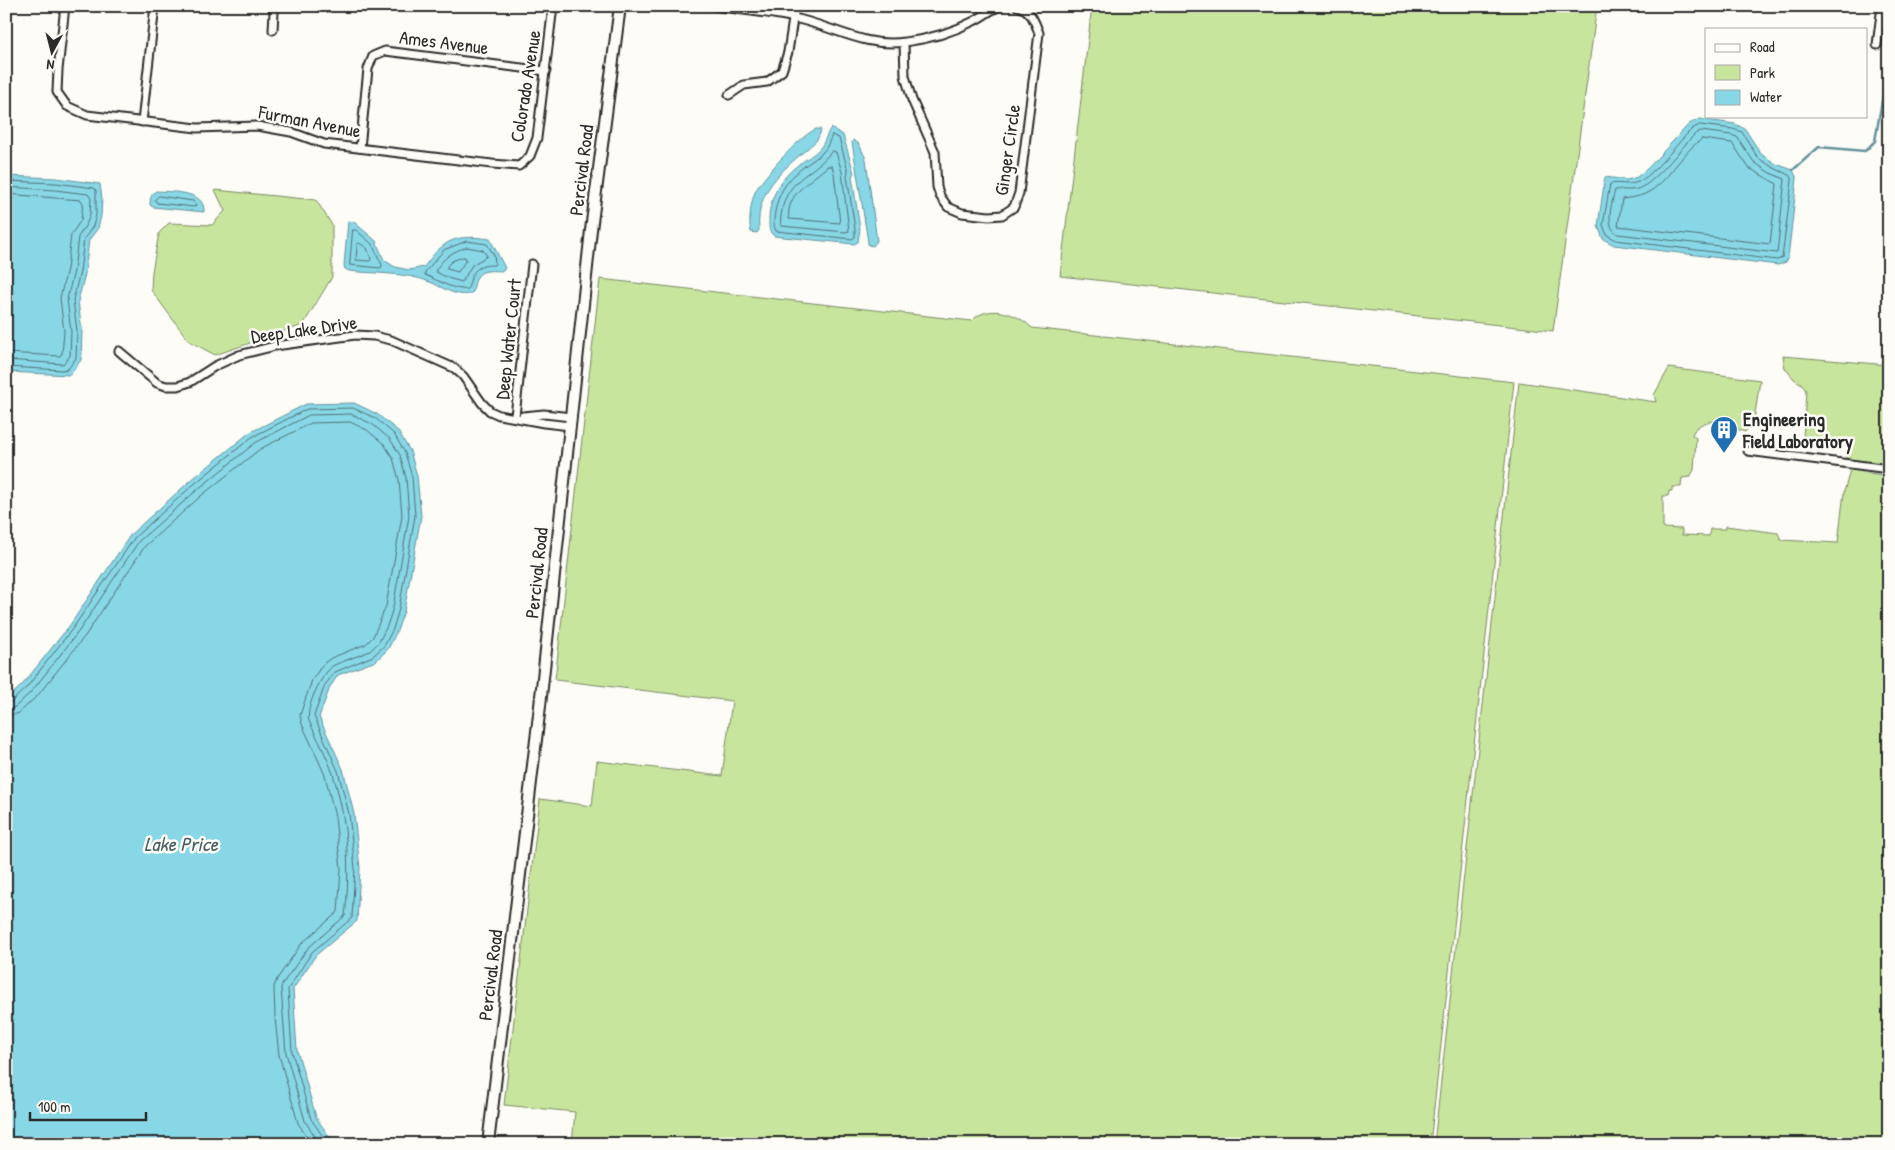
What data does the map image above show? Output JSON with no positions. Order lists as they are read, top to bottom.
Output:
{
  "streets": {
    "street": [
      "Ames Avenue",
      "Colorado Avenue",
      "Furman Avenue",
      "Ginger Circle",
      "Percival Road",
      "Deep Lake Drive",
      "Deep Water Court"
    ]
  },
  "crossings": [
    ["Ames Avenue", "Colorado Avenue"],
    ["Ames Avenue", "Furman Avenue"],
    ["Colorado Avenue", "Furman Avenue"],
    ["Percival Road", "Deep Lake Drive"],
    ["Deep Lake Drive", "Deep Water Court"]
  ],
  "water": ["Lake Price"],
  "places": {
    "building": ["Engineering Field Laboratory"]
  },
  "legend": ["Road", "Park", "Water"],
  "scale_bar": "100 m",
  "north": "bottom"
}
